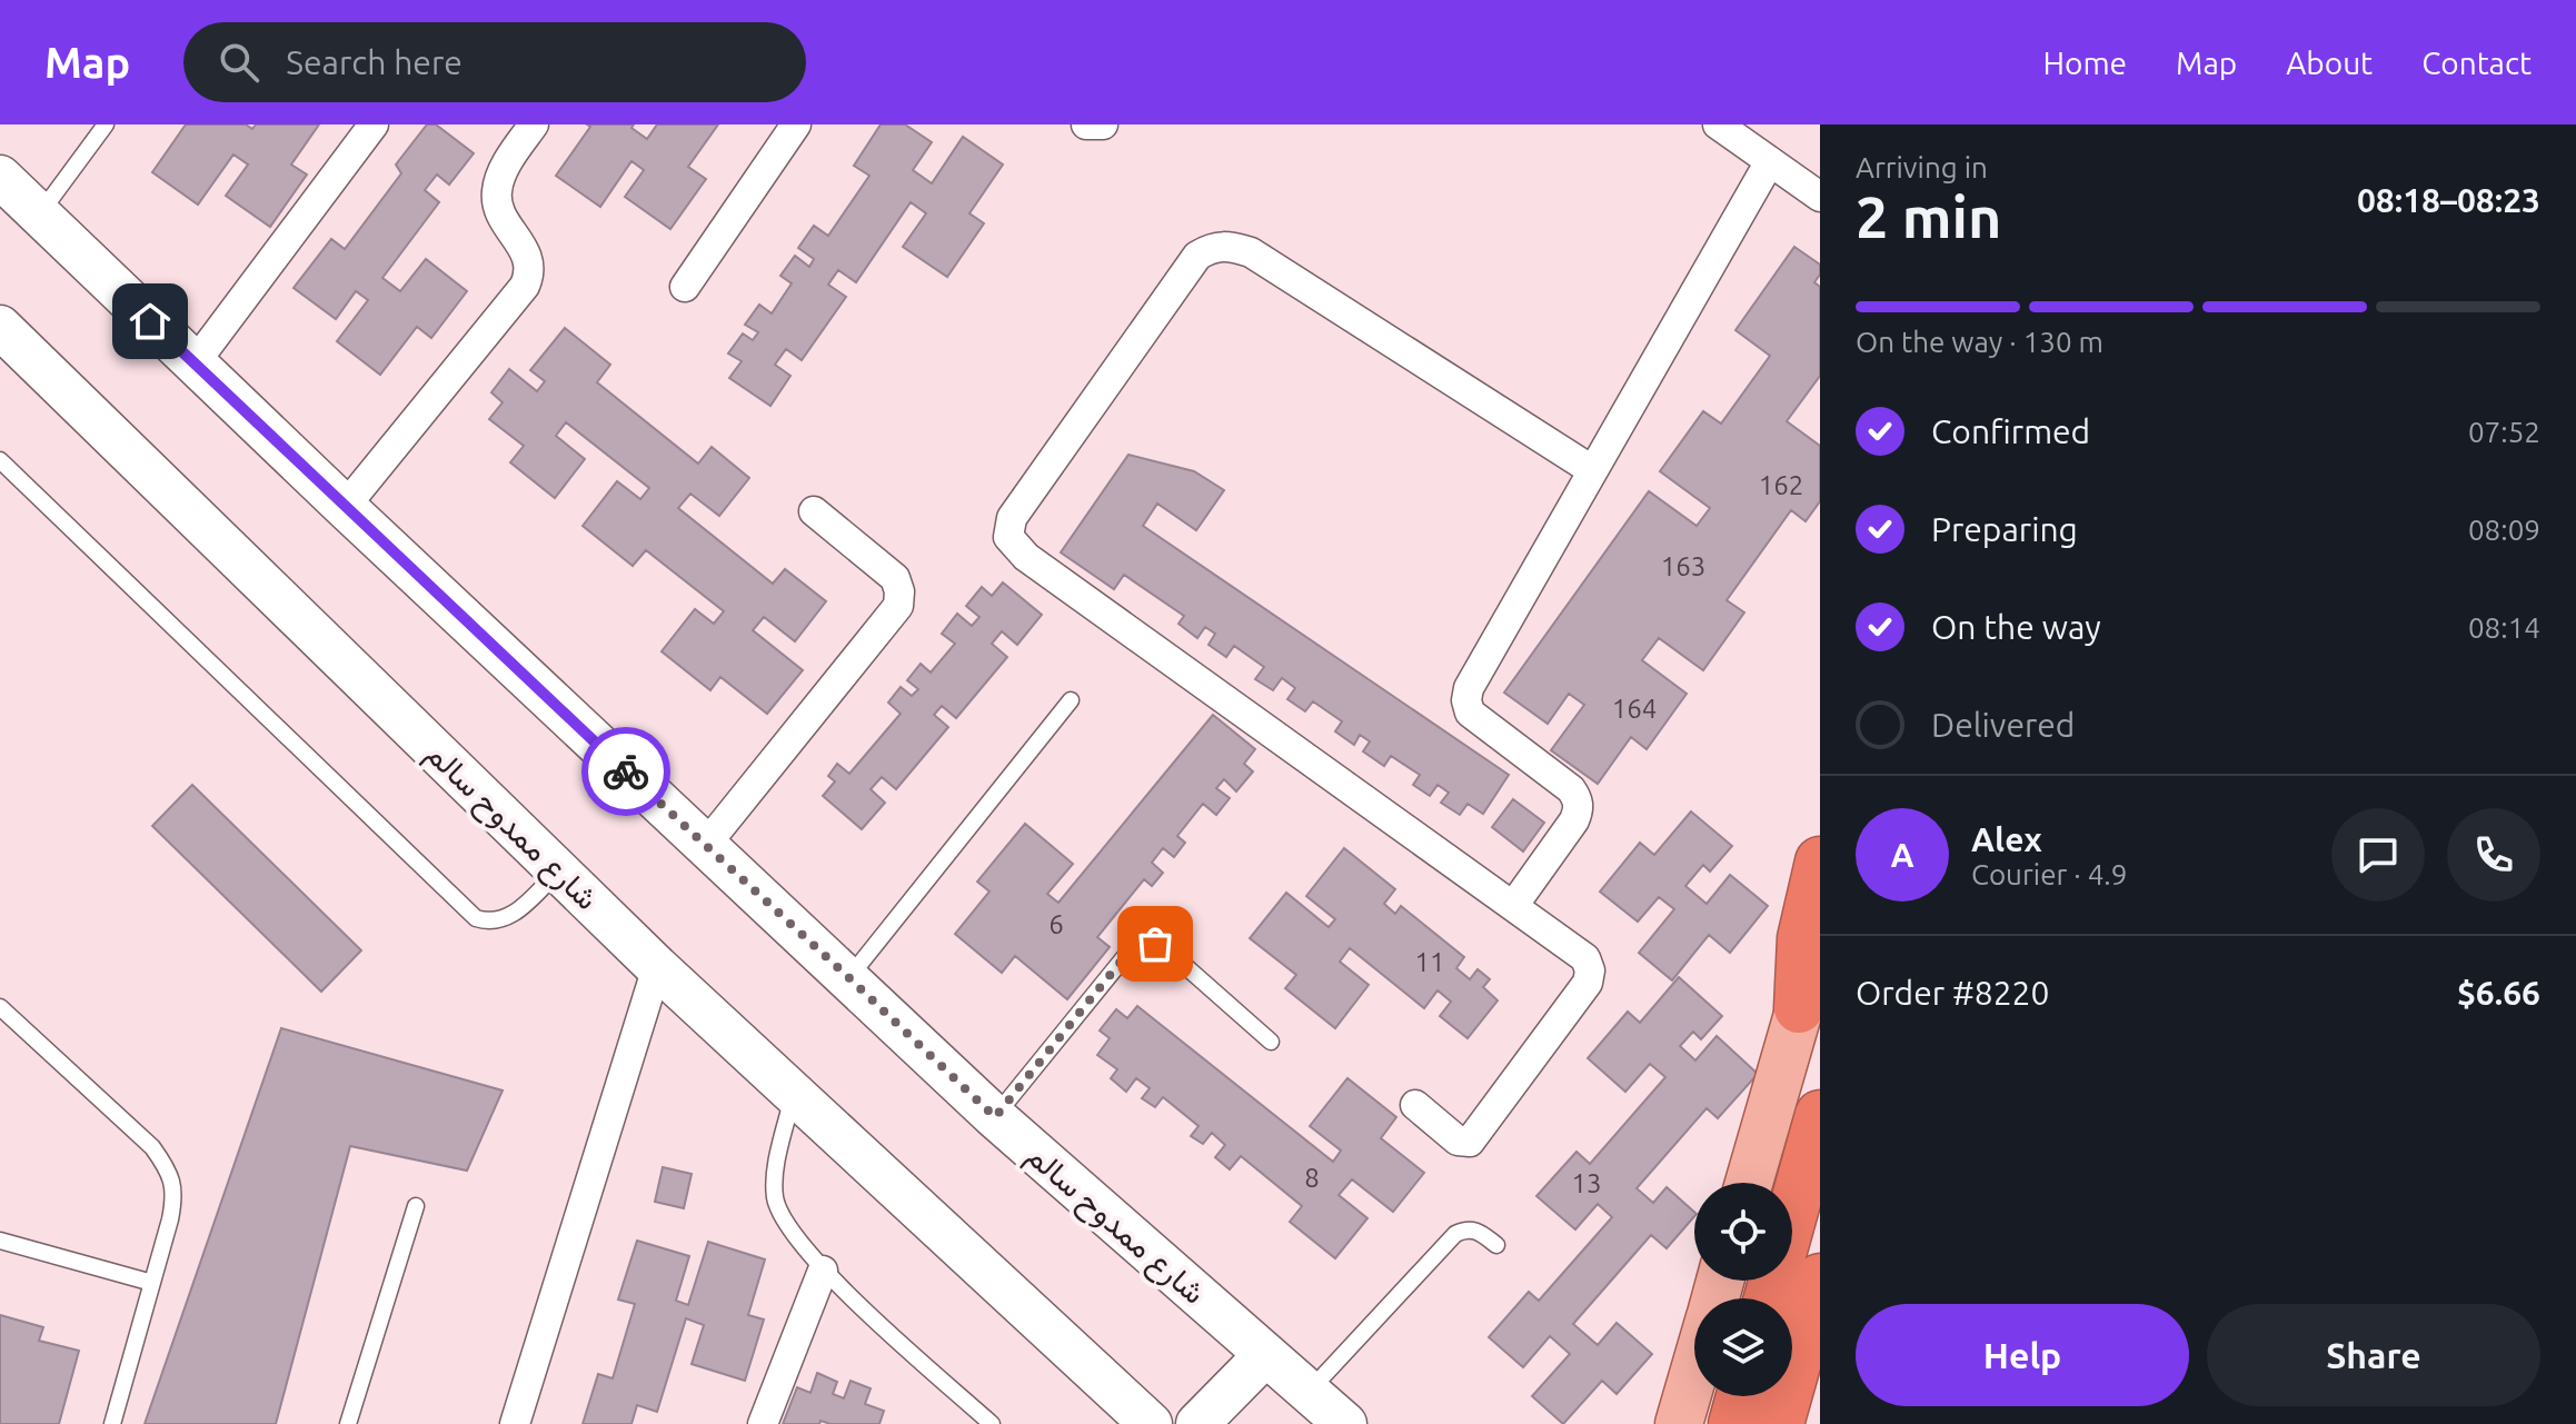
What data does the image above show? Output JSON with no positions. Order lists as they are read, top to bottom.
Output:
{
  "streets": {
    "main road": ["شارع ممدوح سالم"]
  },
  "house_numbers": [
    "162",
    "163",
    "164",
    "6",
    "11",
    "8",
    "13"
  ],
  "page": {
    "header": "Map",
    "search": "Search here",
    "nav": [
      "Home",
      "Map",
      "About",
      "Contact"
    ],
    "heading": ["2 min", "Arriving in", "08:18–08:23"],
    "panel": [
      "Alex",
      "Courier · 4.9",
      "Order #8220",
      "$6.66"
    ],
    "bar": "On the way · 130 m",
    "list": [
      ["Confirmed", "07:52"],
      ["Preparing", "08:09"],
      ["On the way", "08:14"],
      "Delivered"
    ],
    "round": "A",
    "buttons": ["Help", "Share"]
  }
}
